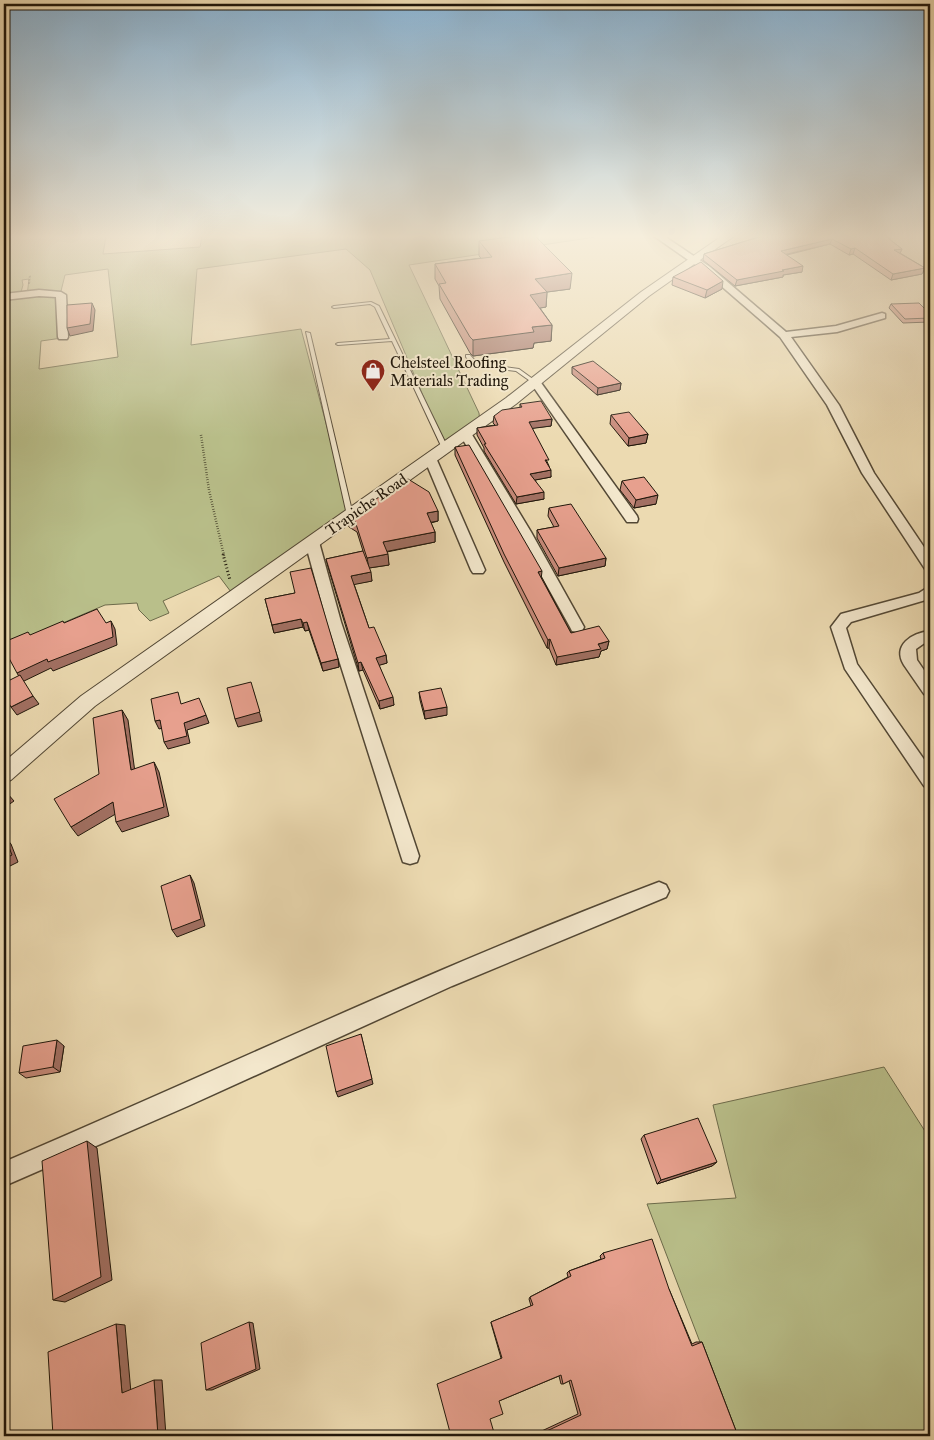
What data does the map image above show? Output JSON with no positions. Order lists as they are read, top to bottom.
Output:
{
  "streets": {
    "street": ["Trapiche Road"]
  },
  "places": {
    "shop": ["Chelsteel Roofing Materials Trading"]
  }
}
